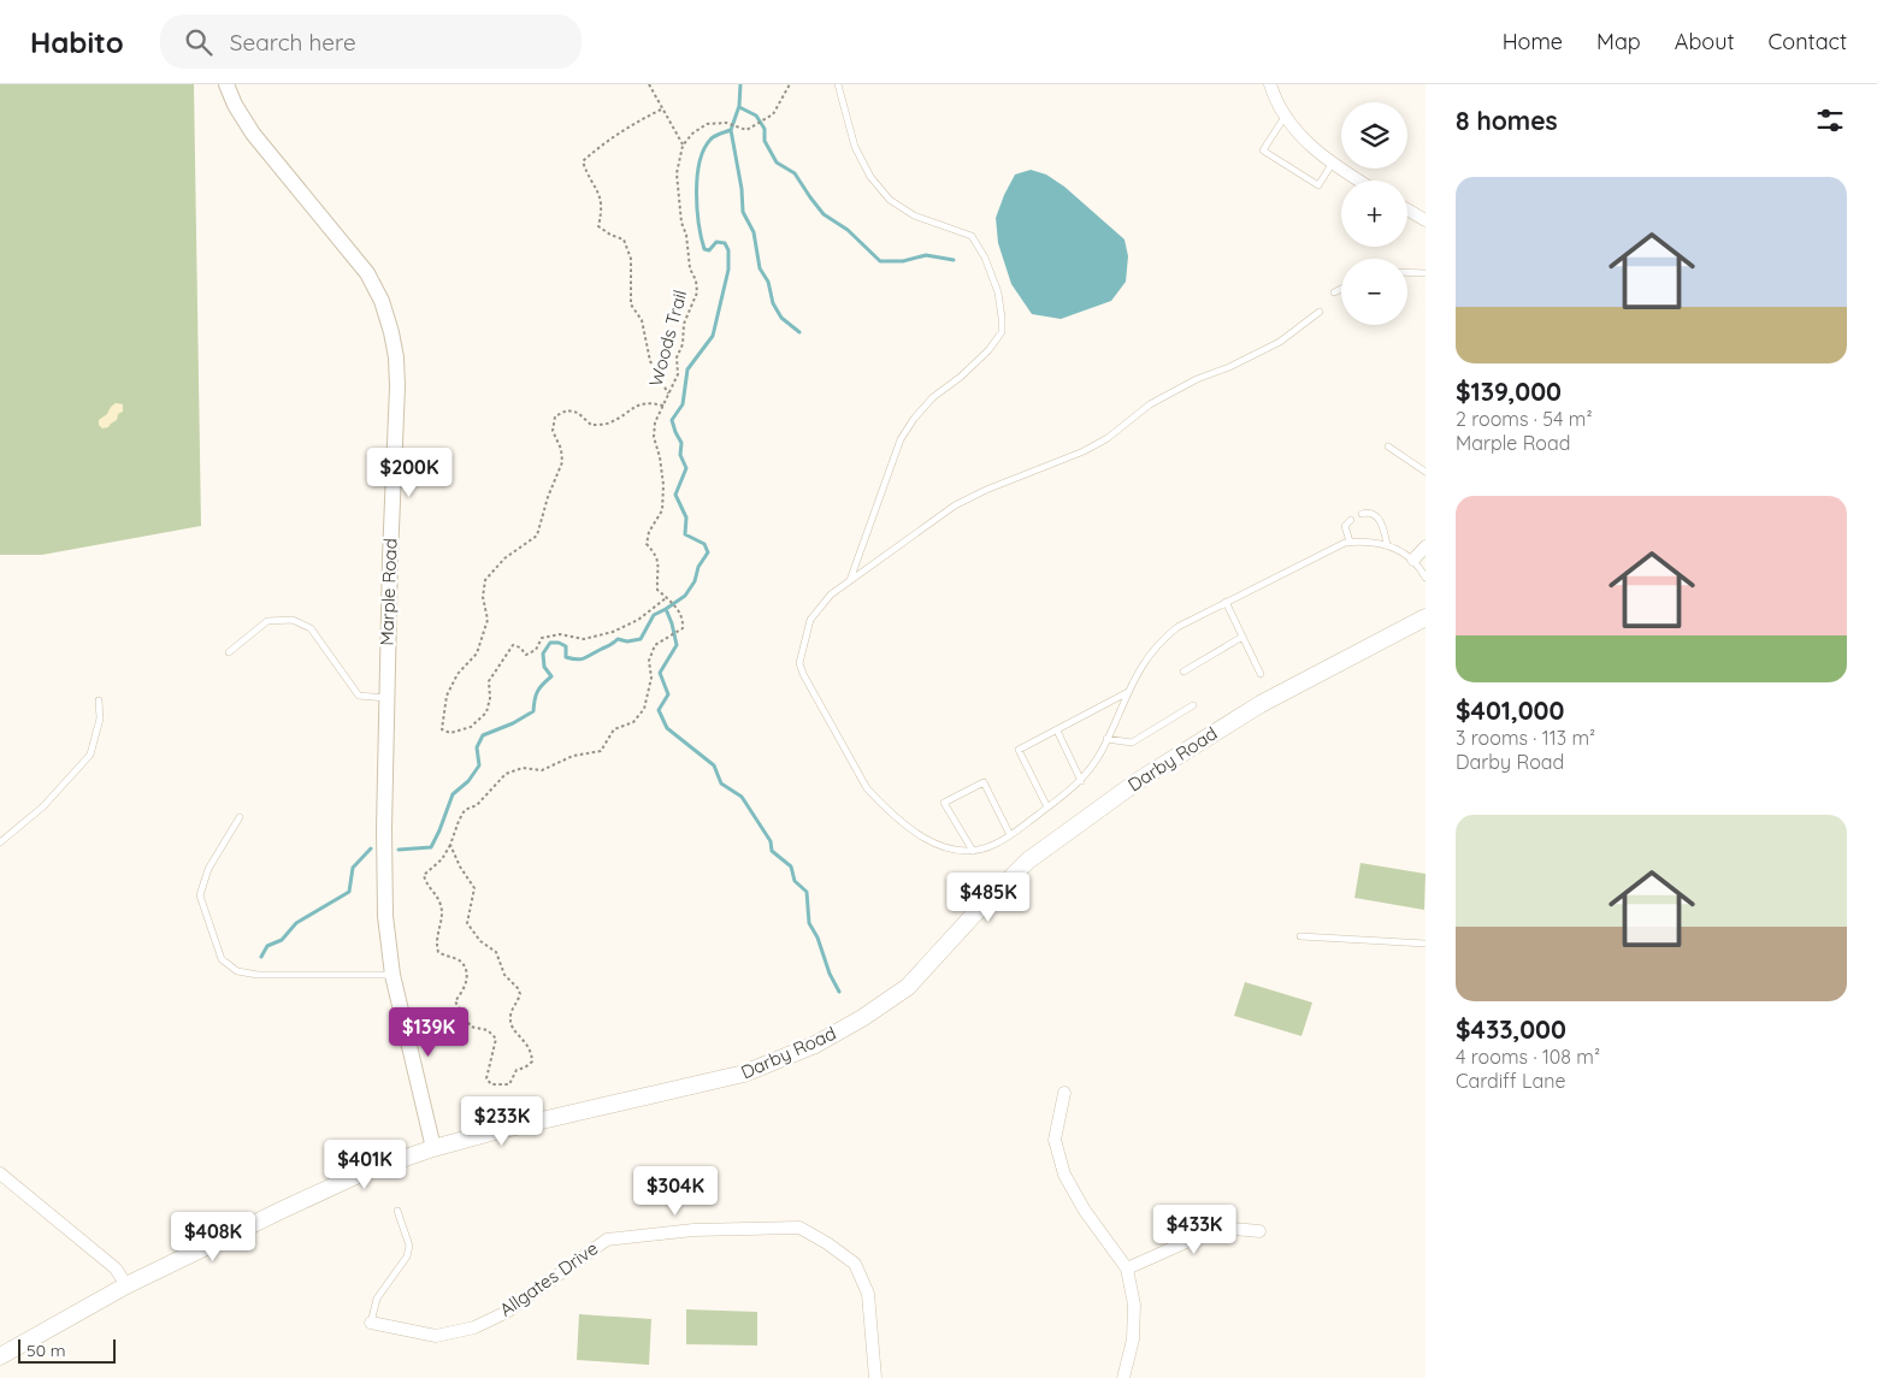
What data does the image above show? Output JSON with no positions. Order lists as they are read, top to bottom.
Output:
{
  "streets": {
    "main road": ["Darby Road"],
    "street": ["Marple Road", "Allgates Drive"],
    "path": ["Woods Trail"]
  },
  "crossings": [
    ["Marple Road", "Darby Road"]
  ],
  "scale_bar": "50 m",
  "page": {
    "header": "Habito",
    "search": "Search here",
    "nav": [
      "Home",
      "Map",
      "About",
      "Contact"
    ],
    "heading": "8 homes",
    "map_buttons": ["+", "−"],
    "list": [
      {
        "name": "$139,000",
        "note": "2 rooms · 54 m² · Marple Road"
      },
      {
        "name": "$401,000",
        "note": "3 rooms · 113 m² · Darby Road"
      },
      {
        "name": "$433,000",
        "note": "4 rooms · 108 m² · Cardiff Lane"
      }
    ],
    "price": [
      "$200K",
      "$485K",
      "$139K",
      "$233K",
      "$401K",
      "$304K",
      "$433K",
      "$408K"
    ],
    "scale": "50 m"
  }
}
